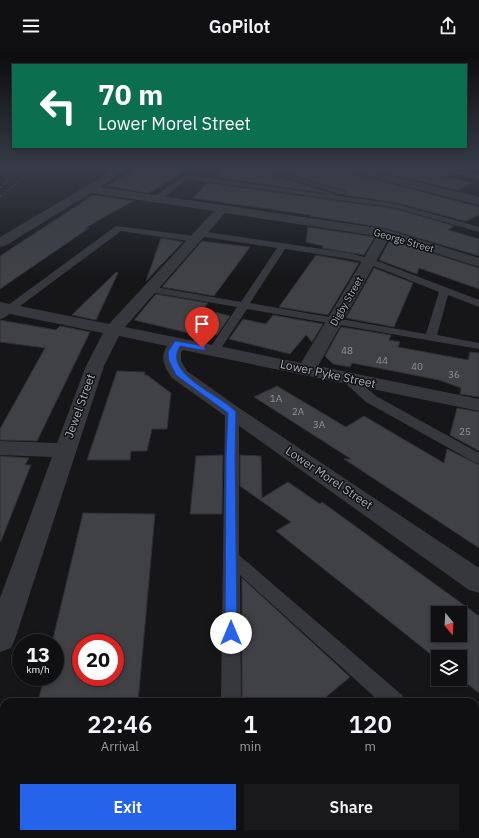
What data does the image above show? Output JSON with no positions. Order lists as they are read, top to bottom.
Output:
{
  "streets": {
    "street": [
      "George Street",
      "Digby Street",
      "Lower Pyke Street",
      "Jewel Street",
      "Lower Morel Street"
    ]
  },
  "crossings": [
    ["George Street", "Digby Street"],
    ["George Street", "Jewel Street"],
    ["Digby Street", "Lower Pyke Street"],
    ["Lower Pyke Street", "Jewel Street"],
    ["Lower Pyke Street", "Lower Morel Street"]
  ],
  "house_numbers": [
    "48",
    "44",
    "40",
    "36",
    "1A",
    "2A",
    "3A",
    "25"
  ],
  "north": "bottom",
  "page": {
    "header": "GoPilot",
    "turn": ["70 m", "Lower Morel Street"],
    "speed": "13 km/h",
    "limit": "20",
    "eta": [
      "22:46",
      "Arrival",
      "1",
      "min",
      "120",
      "m"
    ],
    "buttons": ["Exit", "Share"]
  }
}
